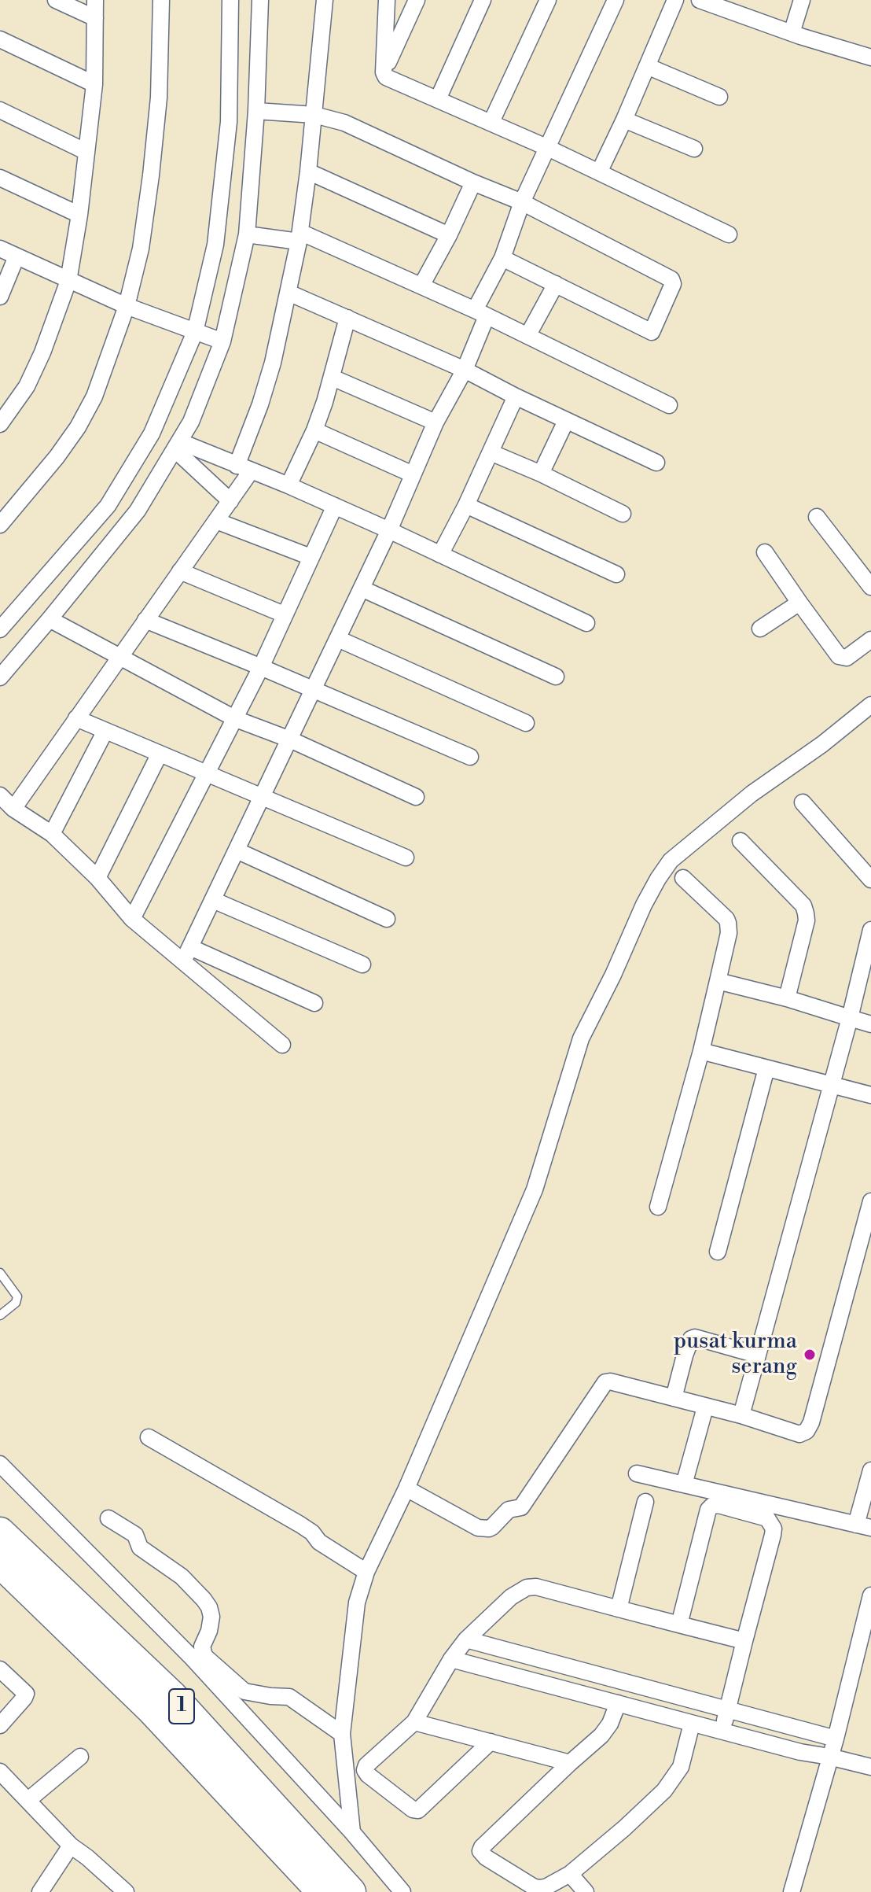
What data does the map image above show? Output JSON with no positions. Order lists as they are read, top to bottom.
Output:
{
  "streets": {
    "highway": ["1"]
  },
  "places": ["pusat kurma serang"]
}
